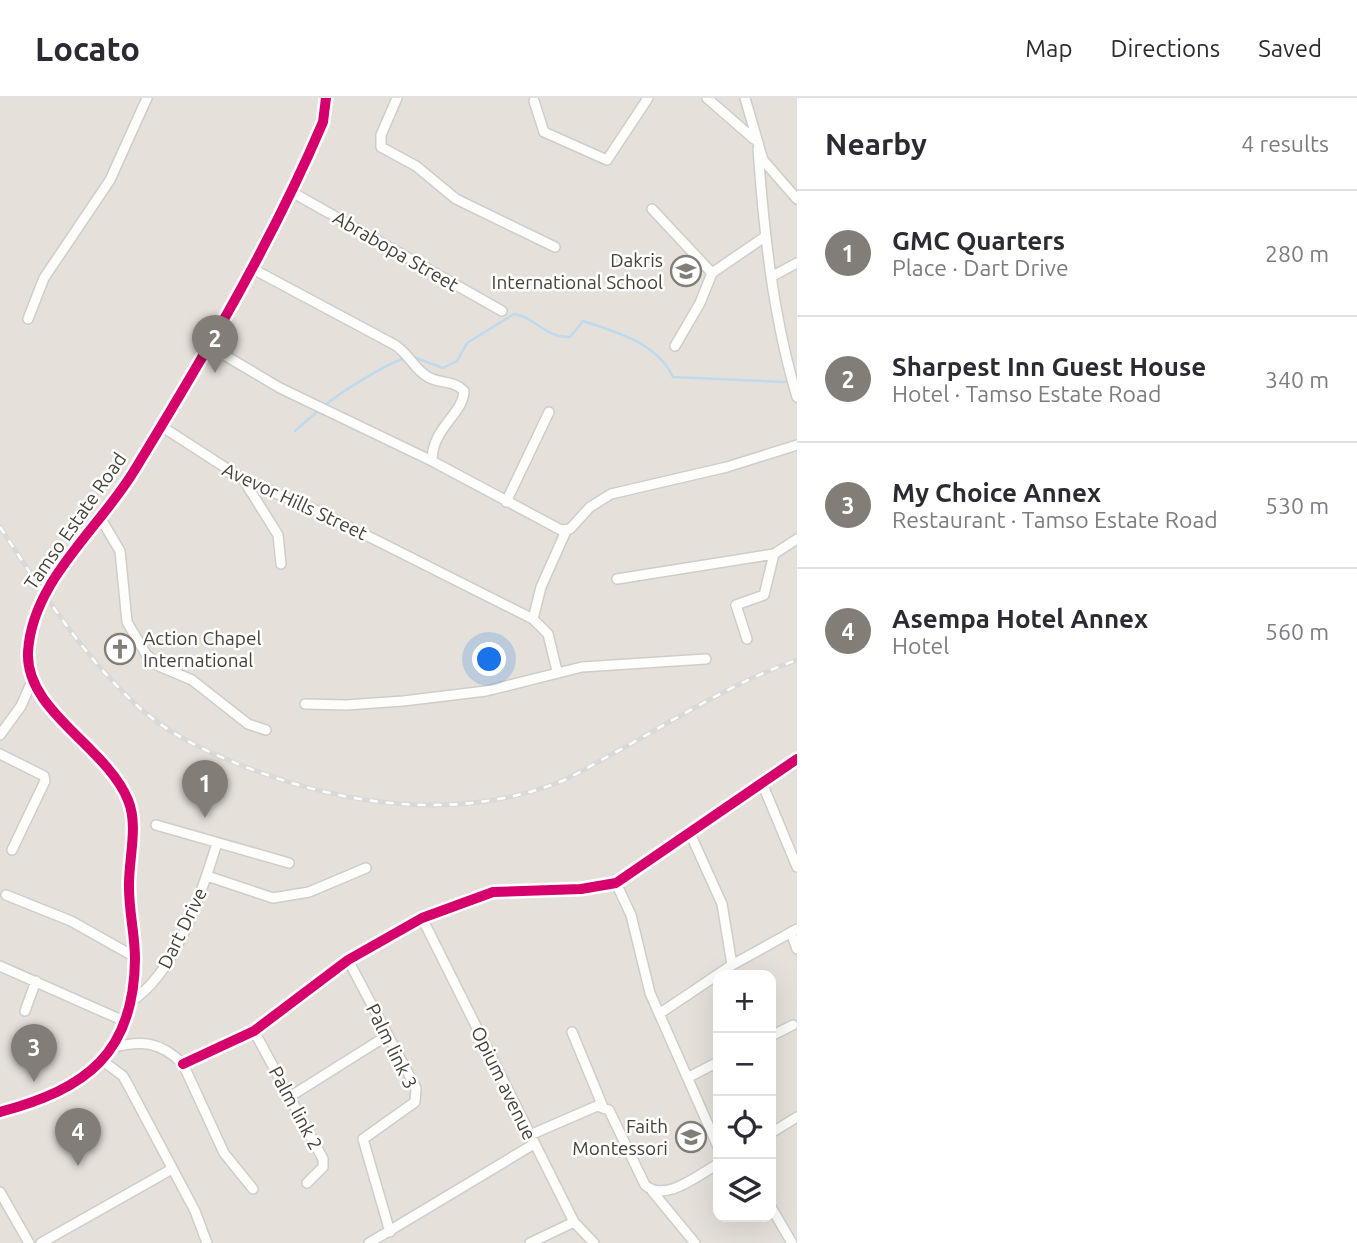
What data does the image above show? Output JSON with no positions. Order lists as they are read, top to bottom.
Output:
{
  "streets": {
    "street": [
      "Abrabopa Street",
      "Avevor Hills Street",
      "Tamso Estate Road",
      "Dart Drive",
      "Palm link 3",
      "Opium avenue",
      "Palm link 2"
    ]
  },
  "crossings": [
    ["Abrabopa Street", "Tamso Estate Road"],
    ["Avevor Hills Street", "Tamso Estate Road"],
    ["Tamso Estate Road", "Dart Drive"]
  ],
  "places": {
    "school or university": ["Dakris International School", "Faith Montessori"],
    "church": ["Action Chapel International"]
  },
  "page": {
    "header": "Locato",
    "nav": ["Map", "Directions", "Saved"],
    "heading": ["Nearby", "4 results"],
    "list": [
      {
        "mark": "1",
        "name": "GMC Quarters",
        "note": "Place · Dart Drive",
        "value": "280 m"
      },
      {
        "mark": "2",
        "name": "Sharpest Inn Guest House",
        "note": "Hotel · Tamso Estate Road",
        "value": "340 m"
      },
      {
        "mark": "3",
        "name": "My Choice Annex",
        "note": "Restaurant · Tamso Estate Road",
        "value": "530 m"
      },
      {
        "mark": "4",
        "name": "Asempa Hotel Annex",
        "note": "Hotel",
        "value": "560 m"
      }
    ],
    "pins": [
      "2",
      "1",
      "3",
      "4"
    ],
    "map_buttons": ["+", "−"]
  }
}
